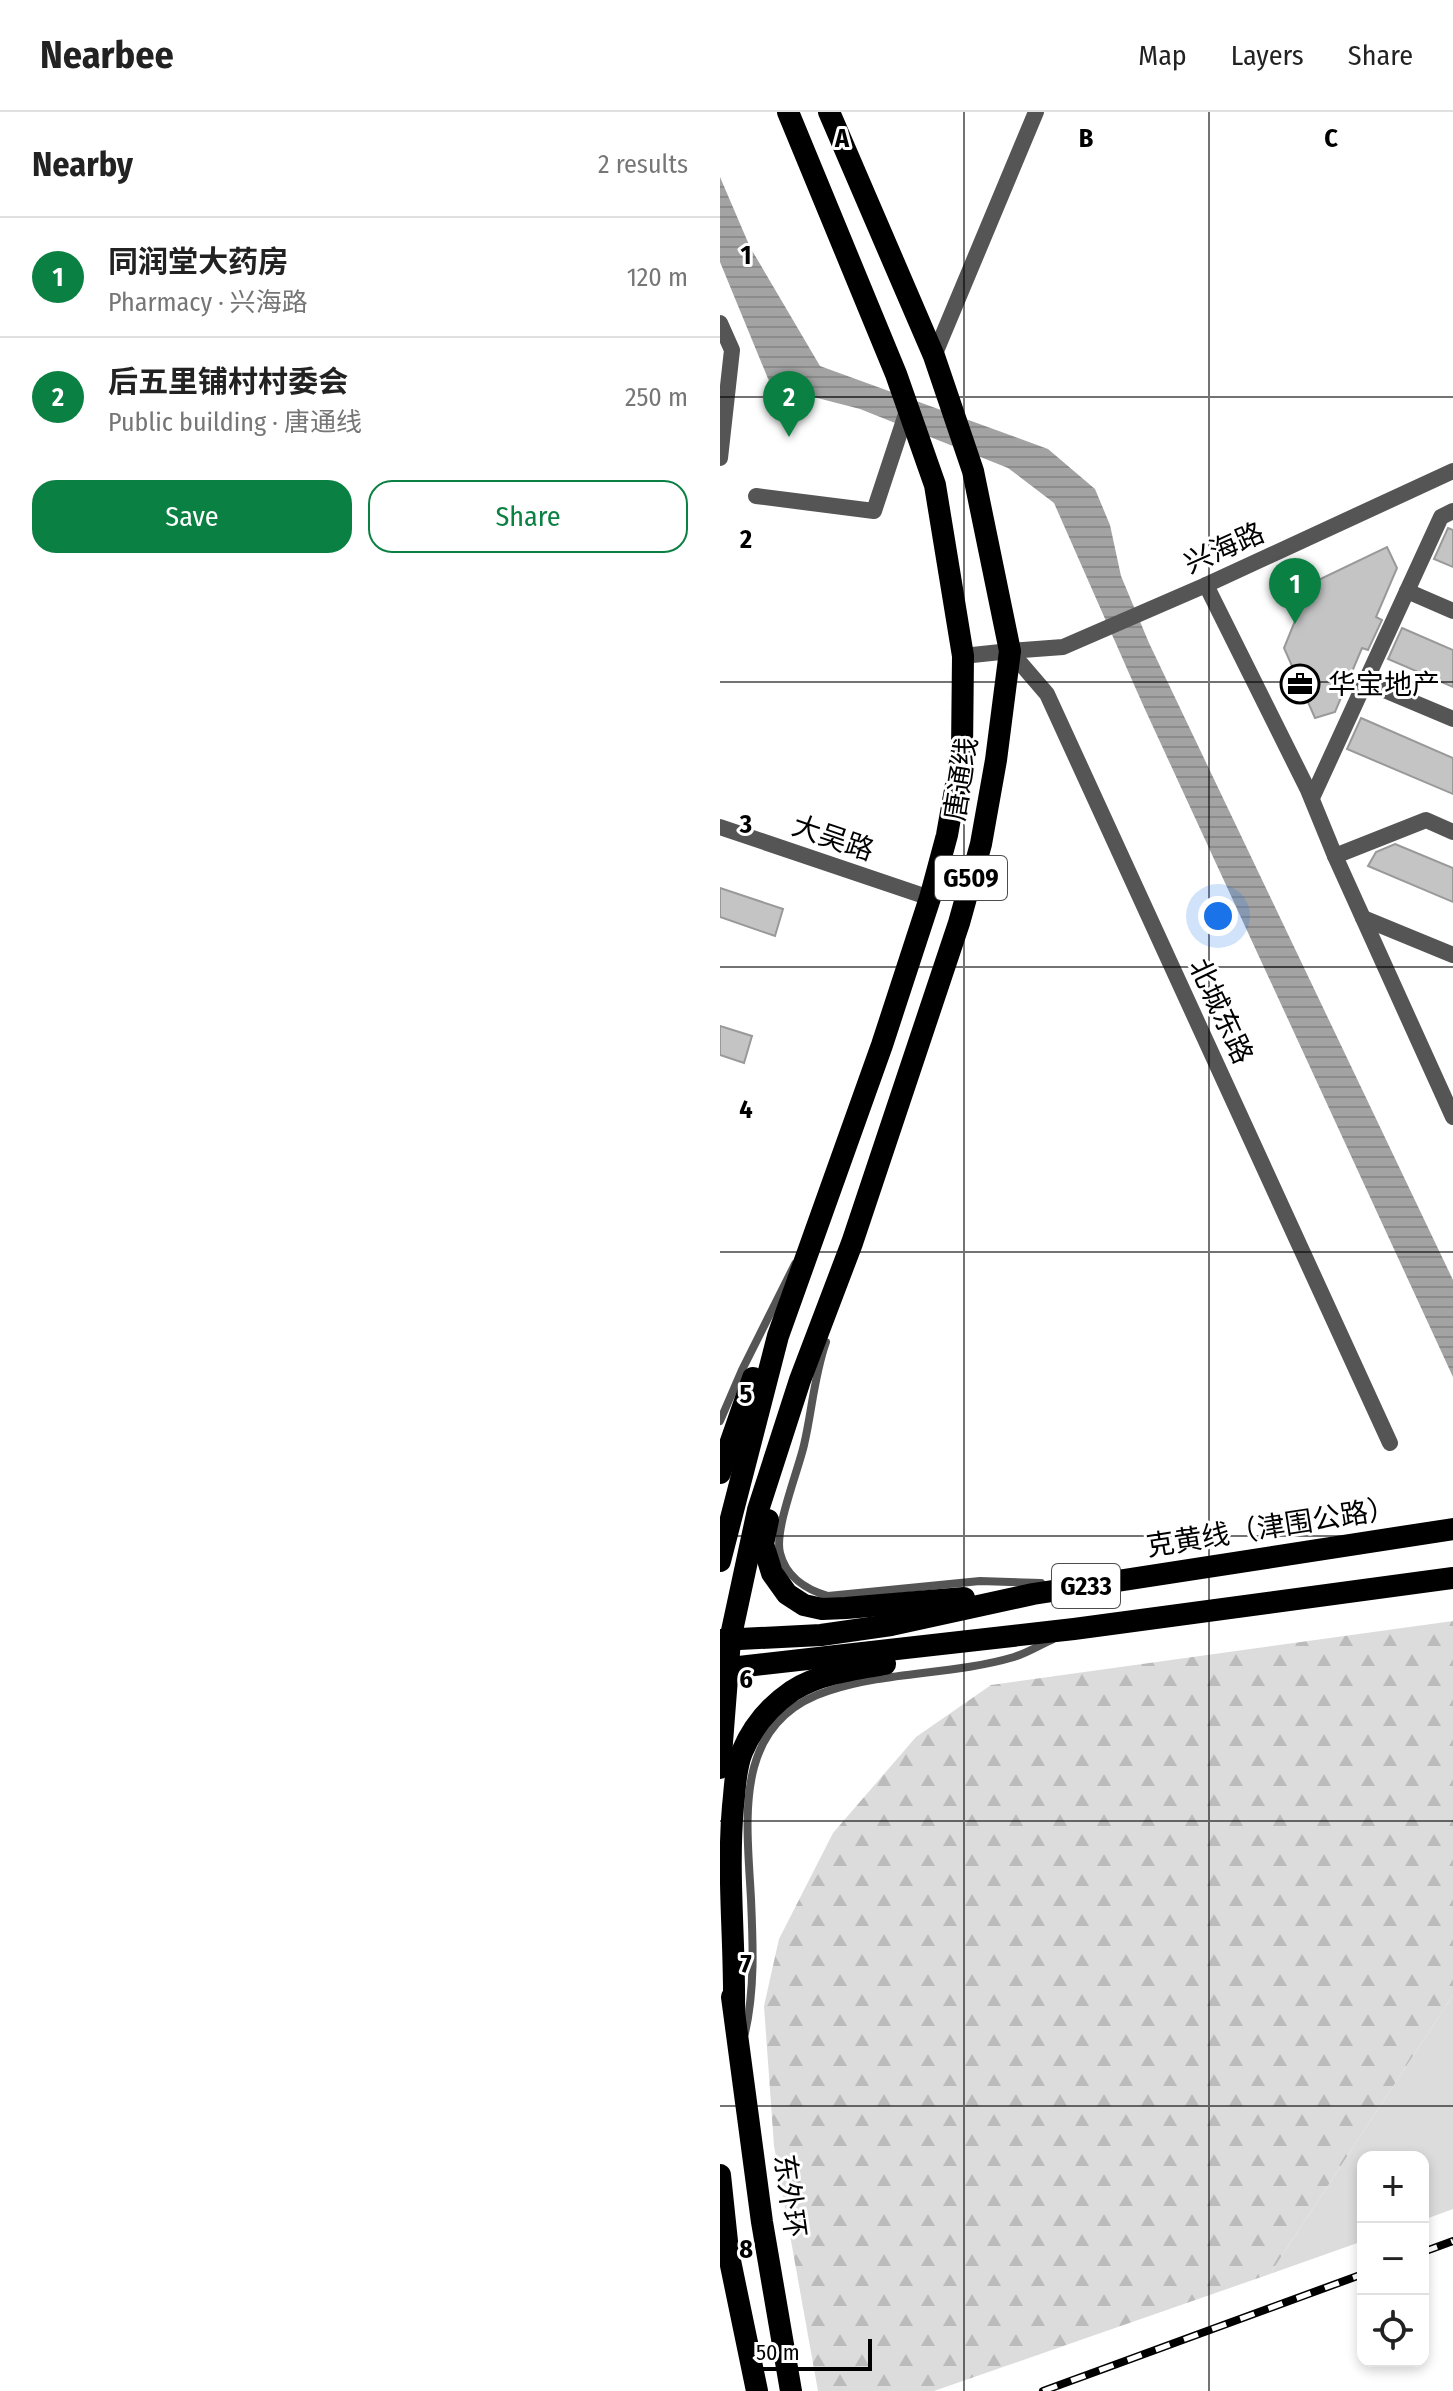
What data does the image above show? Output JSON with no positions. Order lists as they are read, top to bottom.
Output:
{
  "streets": {
    "highway": [
      "唐通线",
      "G509",
      "克黄线（津围公路）",
      "G233",
      "东外环"
    ],
    "street": ["兴海路", "大吴路", "北城东路"]
  },
  "crossings": [
    ["兴海路", "唐通线"],
    ["兴海路", "北城东路"],
    ["唐通线", "大吴路"],
    ["唐通线", "G509"],
    ["唐通线", "北城东路"],
    ["唐通线", "克黄线（津围公路）"],
    ["G509", "克黄线（津围公路）"],
    ["G509", "G233"],
    ["G233", "东外环"]
  ],
  "places": {
    "office": ["华宝地产"]
  },
  "scale_bar": "50 m",
  "page": {
    "header": "Nearbee",
    "nav": ["Map", "Layers", "Share"],
    "heading": ["Nearby", "2 results"],
    "list": [
      {
        "mark": "1",
        "name": "同润堂大药房",
        "note": "Pharmacy · 兴海路",
        "value": "120 m"
      },
      {
        "mark": "2",
        "name": "后五里铺村村委会",
        "note": "Public building · 唐通线",
        "value": "250 m"
      }
    ],
    "pins": ["2", "1"],
    "buttons": ["Save", "Share"],
    "map_buttons": ["+", "−"],
    "scale": "50 m"
  },
  "grid": {
    "columns": ["A", "B", "C"],
    "rows": [
      "1",
      "2",
      "3",
      "4",
      "5",
      "6",
      "7",
      "8"
    ]
  }
}
